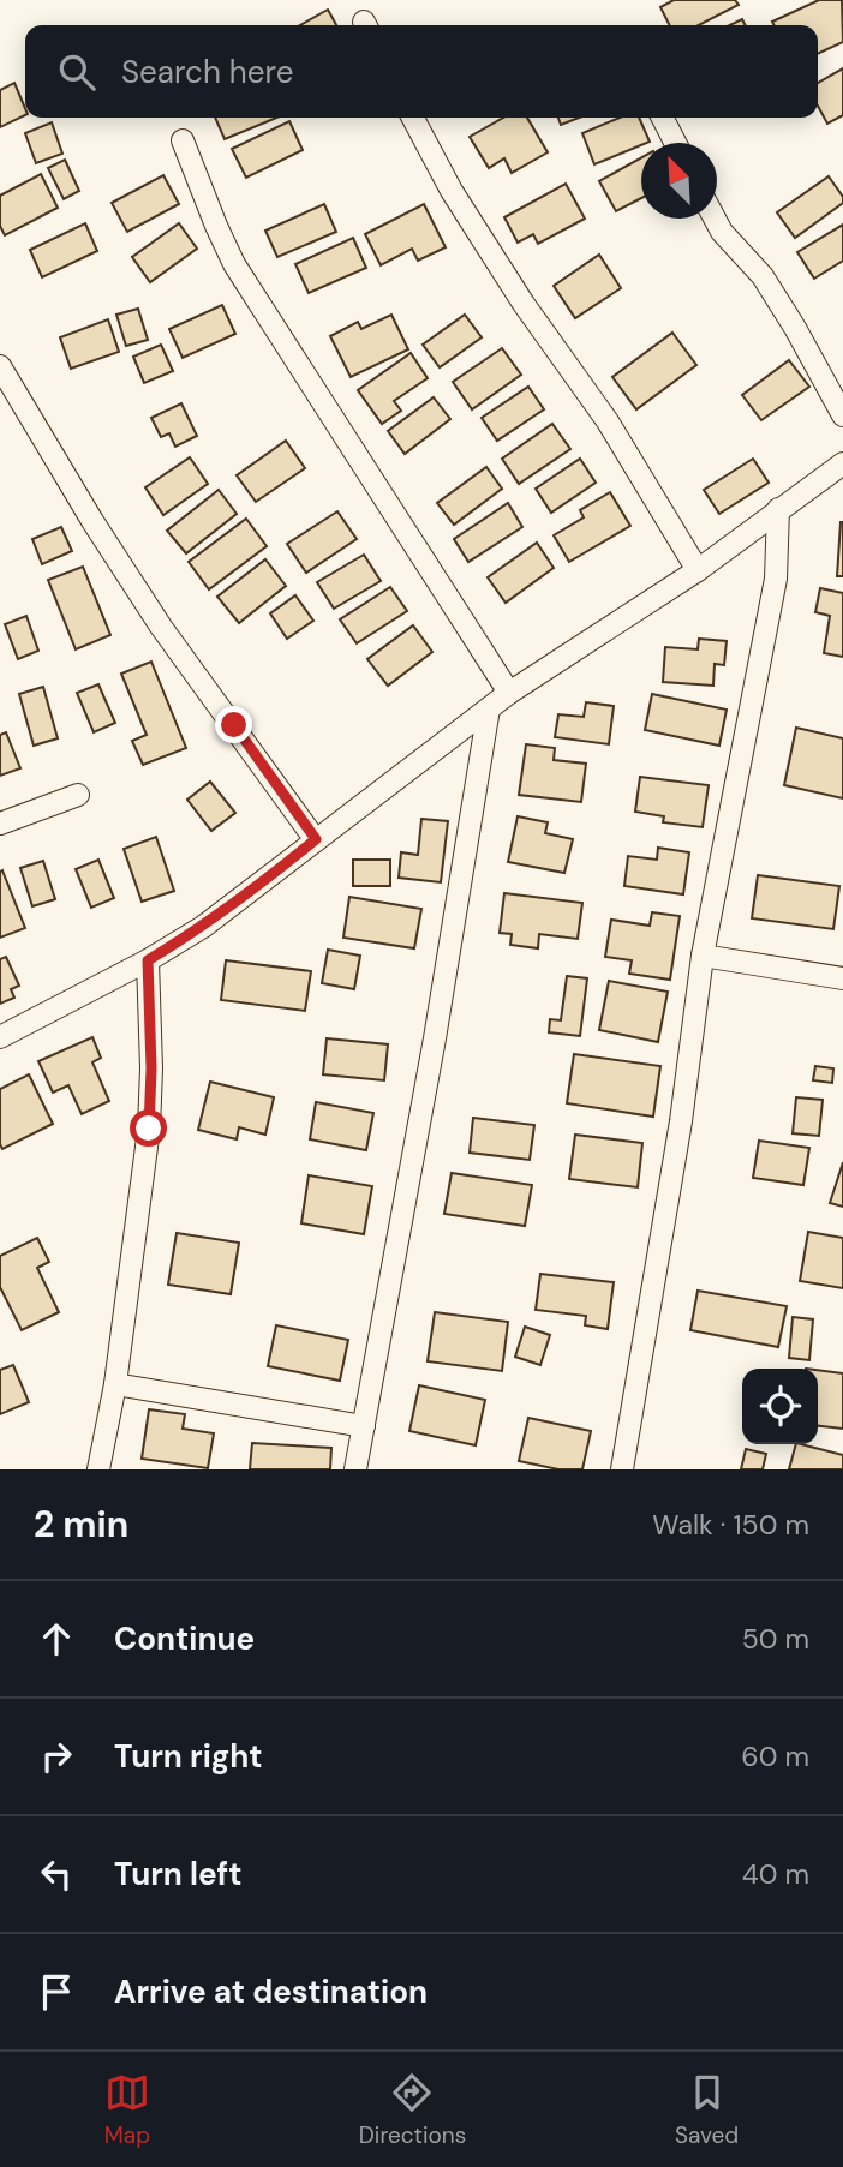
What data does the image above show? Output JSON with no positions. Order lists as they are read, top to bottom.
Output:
{
  "north": "top left",
  "page": {
    "search": "Search here",
    "heading": ["2 min", "Walk · 150 m"],
    "list": [
      ["Continue", "50 m"],
      ["Turn right", "60 m"],
      ["Turn left", "40 m"],
      "Arrive at destination"
    ],
    "nav": ["Map", "Directions", "Saved"]
  }
}
